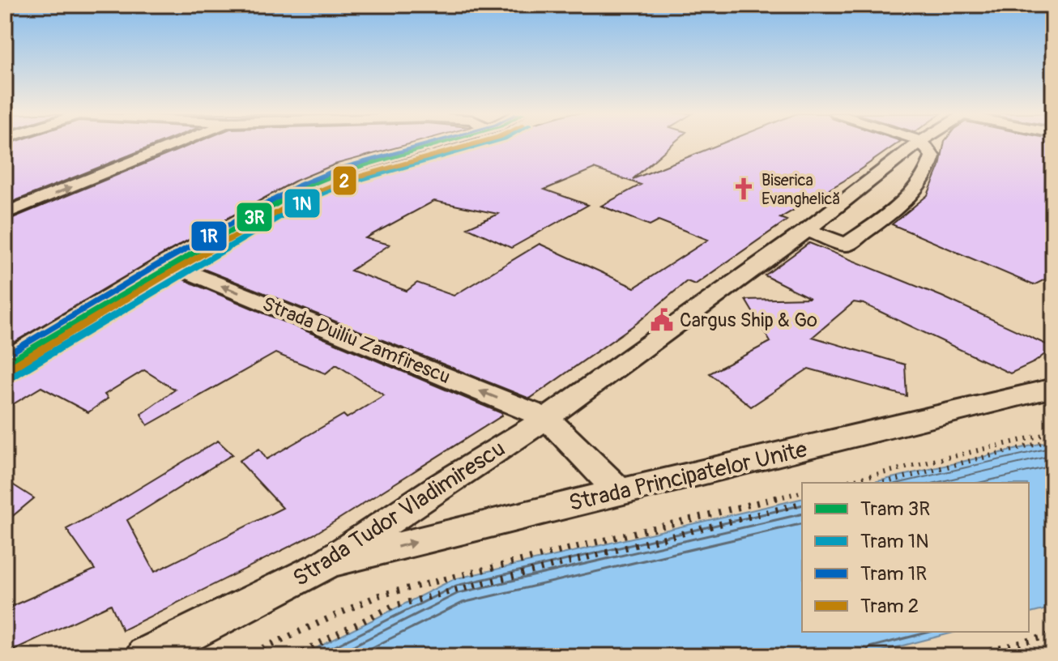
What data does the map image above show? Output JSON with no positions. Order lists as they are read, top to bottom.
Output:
{
  "streets": {
    "street": ["Strada Duiliu Zamfirescu", "Strada Principatelor Unite", "Strada Tudor Vladimirescu"]
  },
  "crossings": [
    ["Strada Duiliu Zamfirescu", "Strada Tudor Vladimirescu"],
    ["Strada Principatelor Unite", "Strada Tudor Vladimirescu"]
  ],
  "one_way": ["Strada Duiliu Zamfirescu", "Strada Principatelor Unite"],
  "places": {
    "church": ["Biserica Evanghelică"],
    "public building": ["Cargus Ship & Go"]
  },
  "lines": [
    "tram line 3R",
    "tram line 1N",
    "tram line 1R",
    "tram line 2"
  ],
  "legend": [
    "Tram 3R",
    "Tram 1N",
    "Tram 1R",
    "Tram 2"
  ]
}
